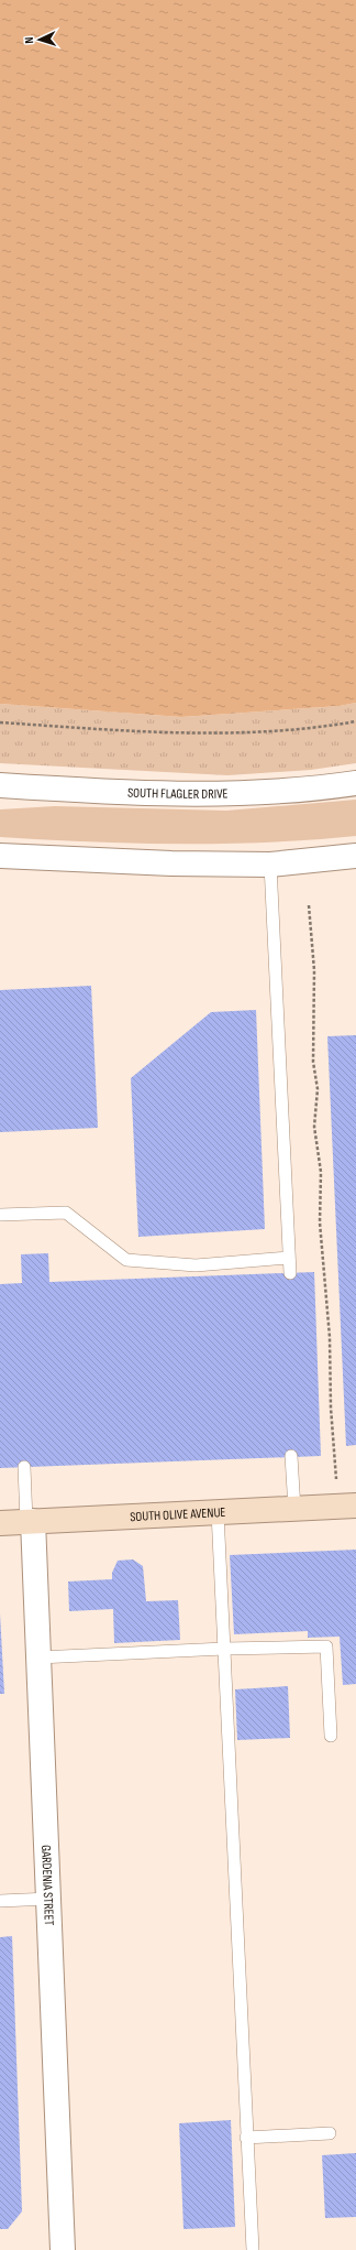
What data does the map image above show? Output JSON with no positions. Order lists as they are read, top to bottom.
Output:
{
  "streets": {
    "street": ["SOUTH FLAGLER DRIVE", "SOUTH OLIVE AVENUE", "GARDENIA STREET"]
  },
  "crossings": [
    ["SOUTH OLIVE AVENUE", "GARDENIA STREET"]
  ],
  "north": "left"
}
